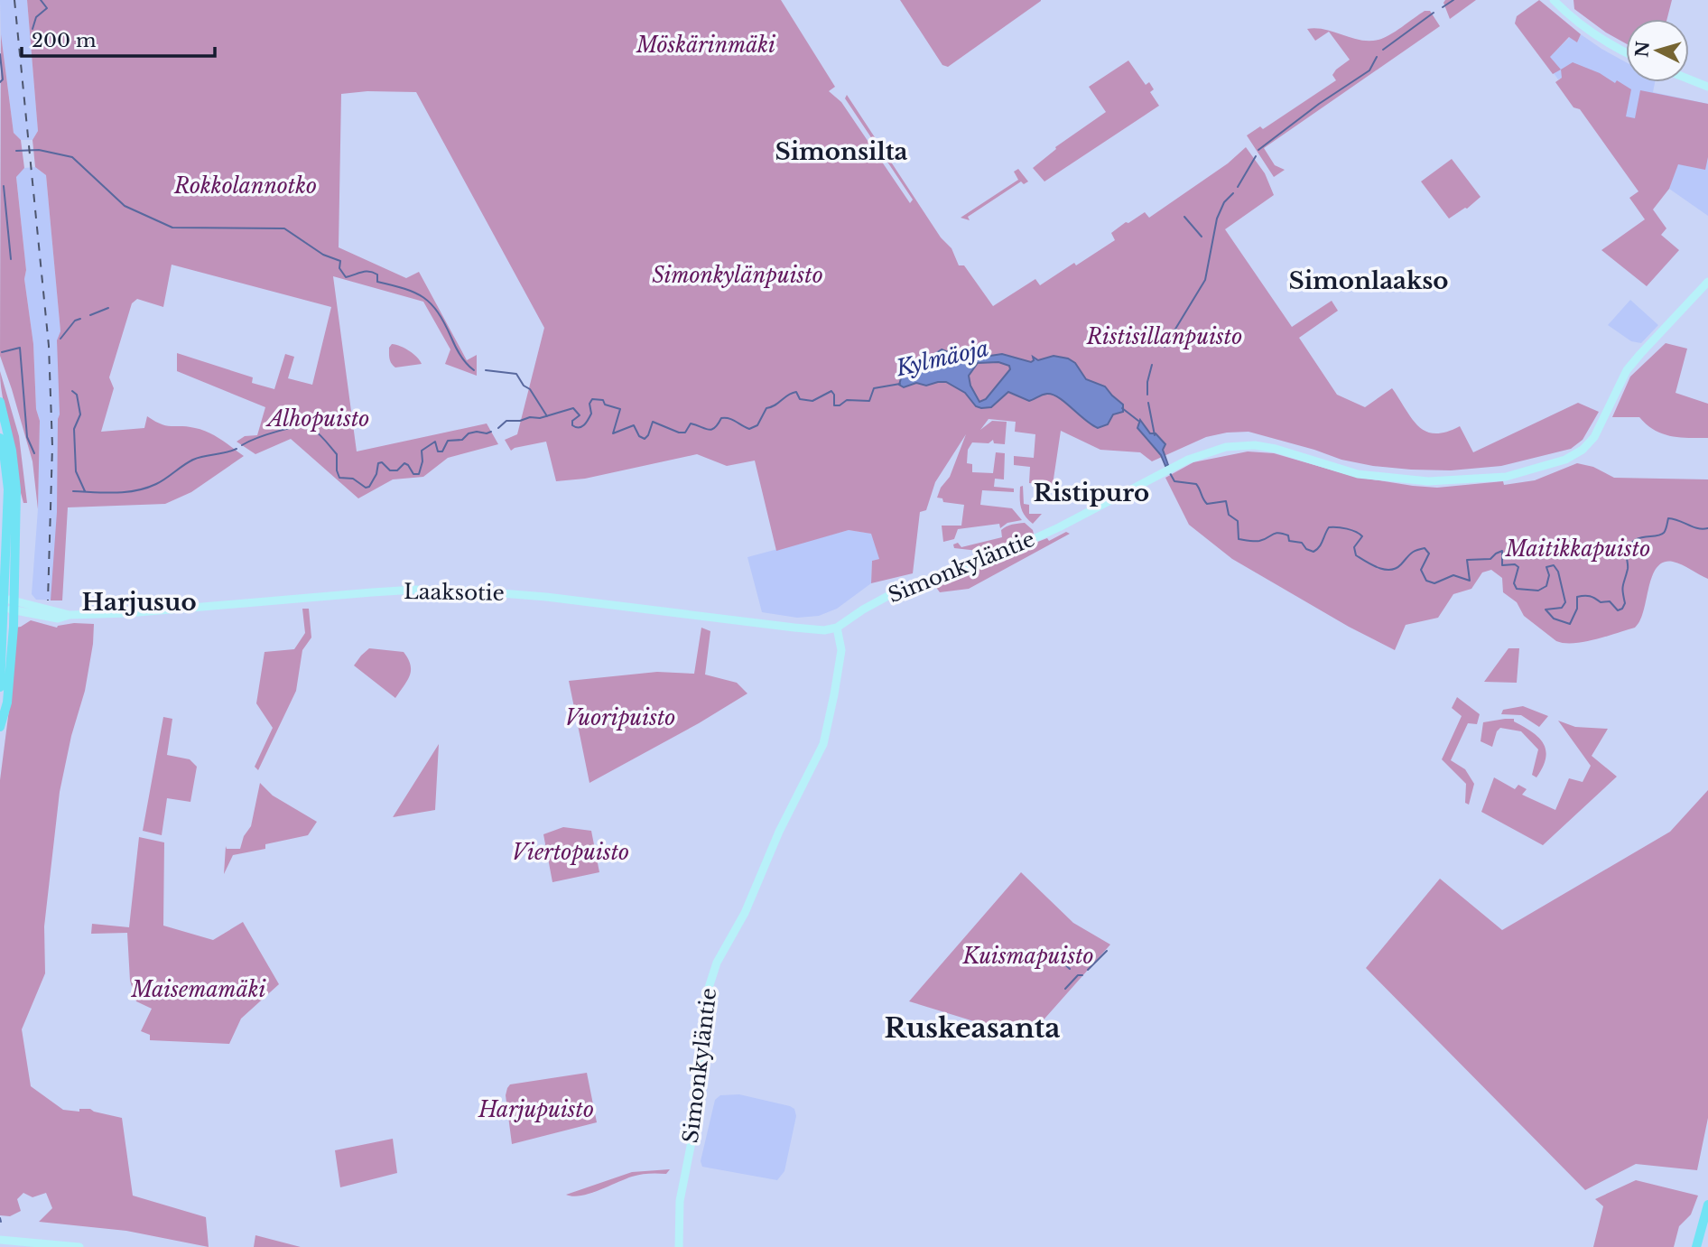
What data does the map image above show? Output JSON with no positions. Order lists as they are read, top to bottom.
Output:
{
  "streets": {
    "main road": ["Simonkyläntie", "Laaksotie"]
  },
  "crossings": [
    ["Simonkyläntie", "Laaksotie"]
  ],
  "districts": [
    "Simonsilta",
    "Simonlaakso",
    "Ristipuro",
    "Harjusuo",
    "Ruskeasanta"
  ],
  "water": ["Kylmäoja"],
  "parks": [
    "Möskärinmäki",
    "Rokkolannotko",
    "Simonkylänpuisto",
    "Ristisillanpuisto",
    "Alhopuisto",
    "Maitikkapuisto",
    "Vuoripuisto",
    "Viertopuisto",
    "Kuismapuisto",
    "Maisemamäki",
    "Harjupuisto"
  ],
  "scale_bar": "200 m",
  "north": "left"
}
